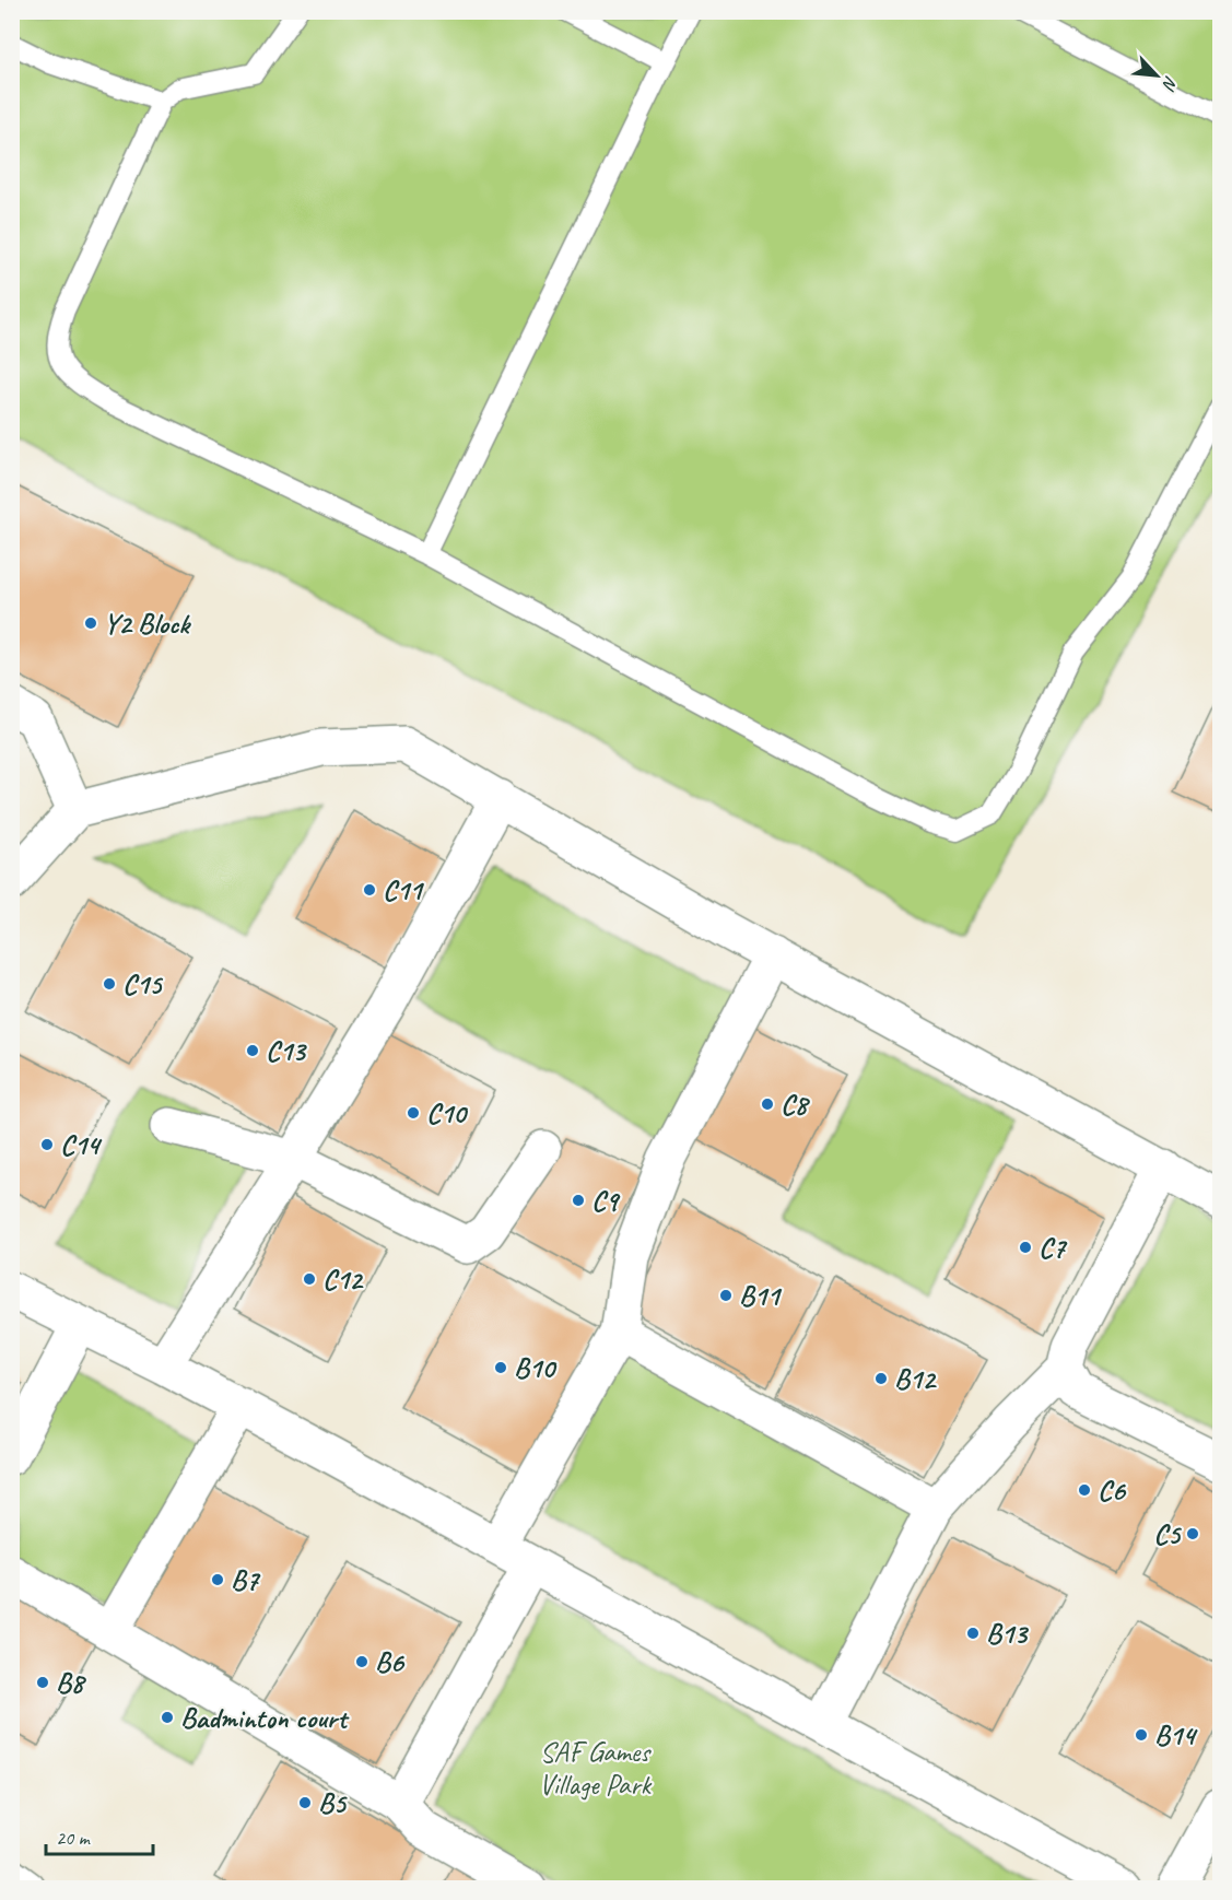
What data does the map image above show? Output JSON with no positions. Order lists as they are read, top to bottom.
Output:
{
  "parks": ["SAF Games Village Park"],
  "places": [
    "Y2 Block",
    "C11",
    "C15",
    "C13",
    "C8",
    "C10",
    "C14",
    "C9",
    "C7",
    "C12",
    "B11",
    "B10",
    "B12",
    "C6",
    "C5",
    "B7",
    "B13",
    "B6",
    "B8",
    "Badminton court",
    "B14",
    "B5"
  ],
  "scale_bar": "20 m",
  "north": "bottom right"
}
